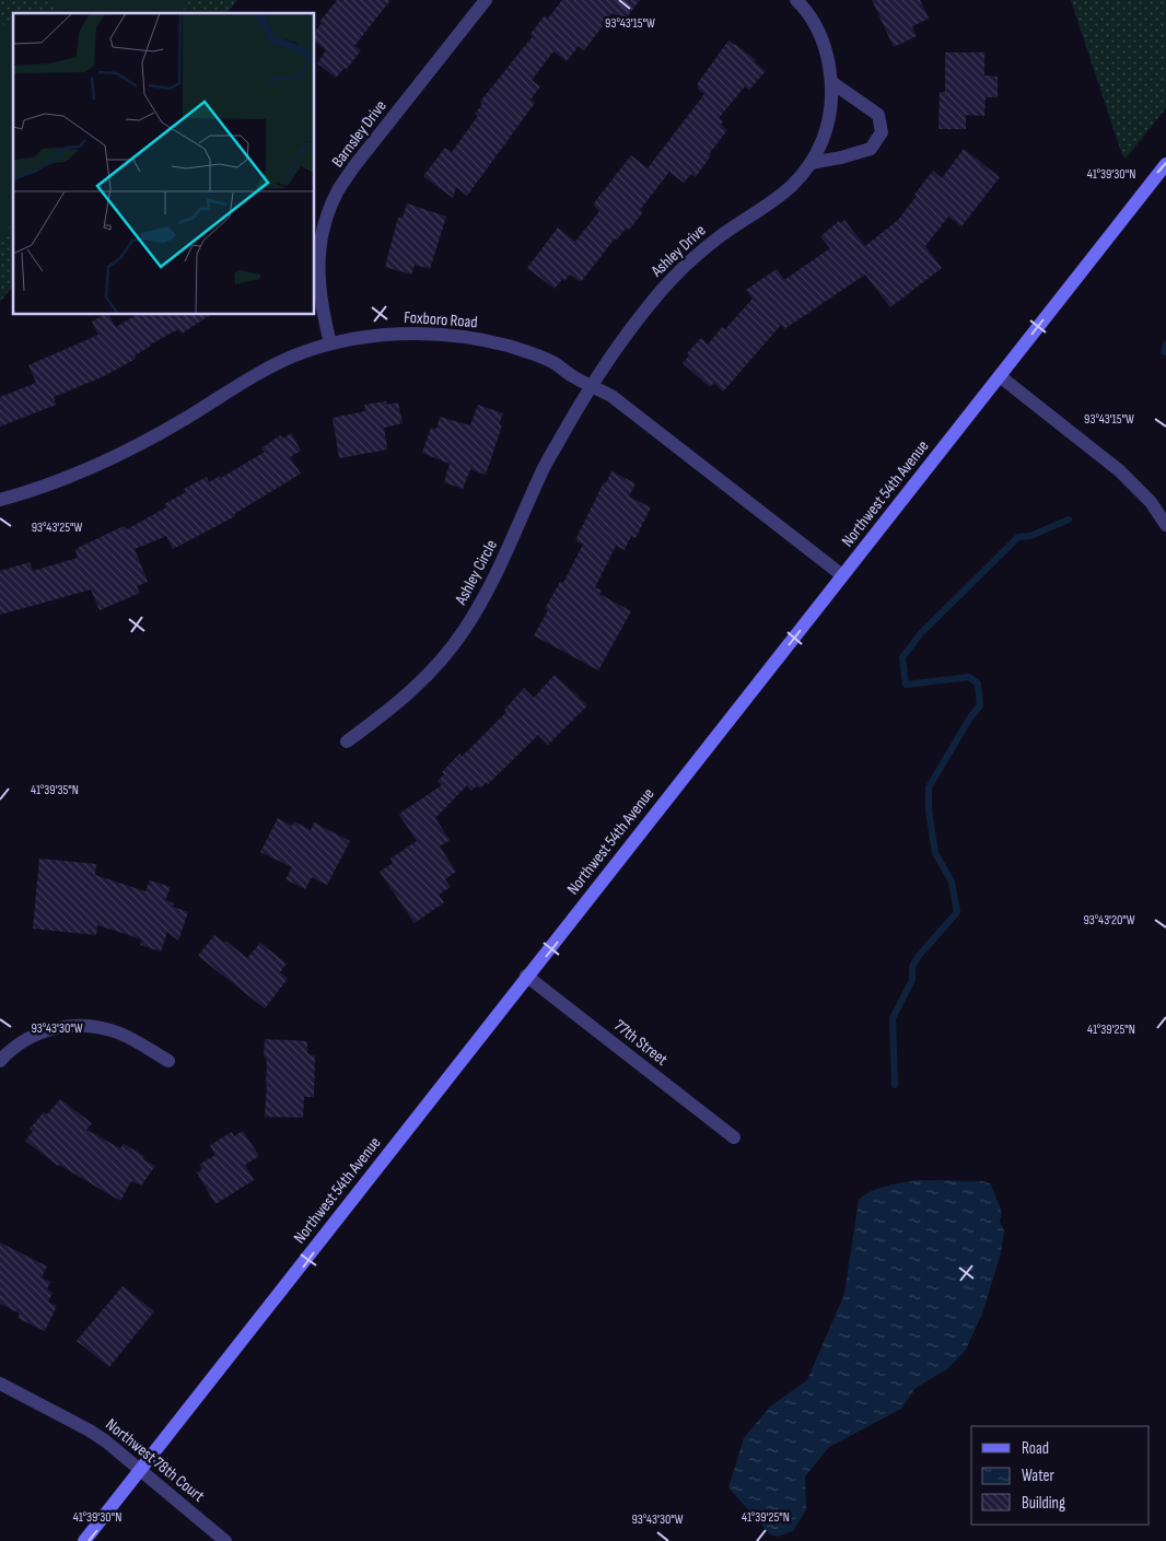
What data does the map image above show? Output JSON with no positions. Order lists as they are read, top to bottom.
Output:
{
  "streets": {
    "street": [
      "Barnsley Drive",
      "Ashley Drive",
      "Foxboro Road",
      "Northwest 54th Avenue",
      "Ashley Circle",
      "77th Street",
      "Northwest 78th Court"
    ]
  },
  "crossings": [
    ["Barnsley Drive", "Foxboro Road"],
    ["Ashley Drive", "Foxboro Road"],
    ["Ashley Drive", "Ashley Circle"],
    ["Foxboro Road", "Northwest 54th Avenue"],
    ["Foxboro Road", "Ashley Circle"],
    ["Northwest 54th Avenue", "77th Street"],
    ["Northwest 54th Avenue", "Northwest 78th Court"]
  ],
  "legend": ["Road", "Water", "Building"],
  "coordinates": [
    "93°43'15\"W",
    "41°39'30\"N",
    "93°43'25\"W",
    "41°39'35\"N",
    "93°43'20\"W",
    "93°43'30\"W",
    "41°39'25\"N"
  ]
}
